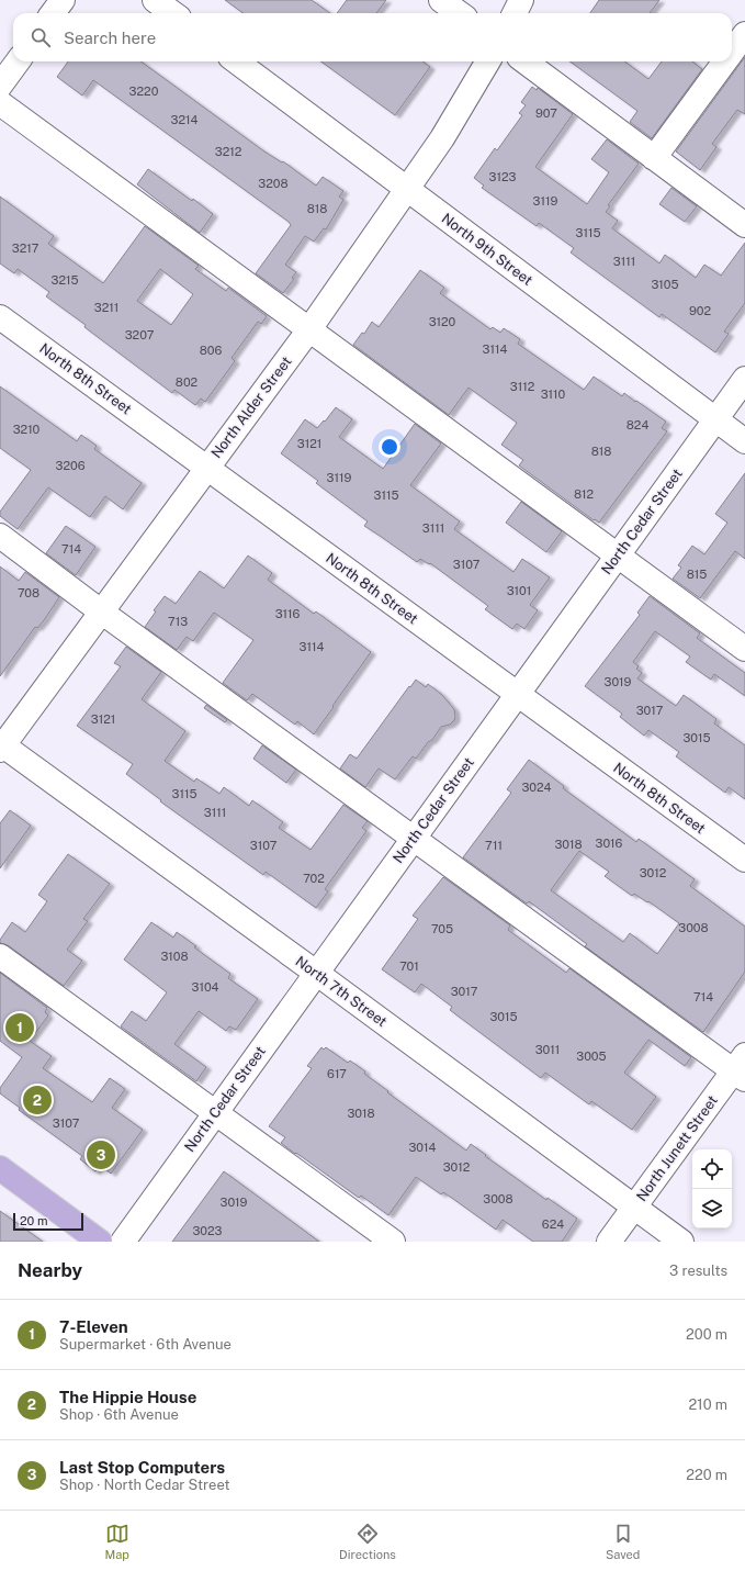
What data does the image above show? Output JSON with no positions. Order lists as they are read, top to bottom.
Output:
{
  "streets": {
    "street": [
      "North 9th Street",
      "North 8th Street",
      "North Alder Street",
      "North Cedar Street",
      "North 7th Street",
      "North Junett Street"
    ]
  },
  "crossings": [
    ["North 9th Street", "North Alder Street"],
    ["North 9th Street", "North Cedar Street"],
    ["North 8th Street", "North Alder Street"],
    ["North 8th Street", "North Cedar Street"],
    ["North Alder Street", "North 7th Street"],
    ["North Cedar Street", "North 7th Street"],
    ["North 7th Street", "North Junett Street"]
  ],
  "house_numbers": [
    "3220",
    "907",
    "3214",
    "3212",
    "3123",
    "3208",
    "3119",
    "818",
    "3115",
    "3217",
    "3111",
    "3215",
    "3105",
    "3211",
    "902",
    "3120",
    "3207",
    "3114",
    "806",
    "802",
    "3112",
    "3110",
    "824",
    "3210",
    "3121",
    "818",
    "3206",
    "3119",
    "812",
    "3115",
    "3111",
    "714",
    "3107",
    "815",
    "3101",
    "708",
    "3116",
    "713",
    "3114",
    "3019",
    "3017",
    "3121",
    "3015",
    "3024",
    "3115",
    "3111",
    "3016",
    "3018",
    "3107",
    "711",
    "3012",
    "702",
    "3008",
    "705",
    "3108",
    "701",
    "3104",
    "3017",
    "714",
    "3015",
    "3011",
    "3005",
    "617",
    "3018",
    "3107",
    "3014",
    "3012",
    "3008",
    "3019",
    "624",
    "3023"
  ],
  "scale_bar": "20 m",
  "page": {
    "search": "Search here",
    "pins": ["1", "2", "3"],
    "scale": "20 m",
    "heading": ["Nearby", "3 results"],
    "list": [
      {
        "mark": "1",
        "name": "7-Eleven",
        "note": "Supermarket · 6th Avenue",
        "value": "200 m"
      },
      {
        "mark": "2",
        "name": "The Hippie House",
        "note": "Shop · 6th Avenue",
        "value": "210 m"
      },
      {
        "mark": "3",
        "name": "Last Stop Computers",
        "note": "Shop · North Cedar Street",
        "value": "220 m"
      }
    ],
    "nav": ["Map", "Directions", "Saved"]
  }
}
